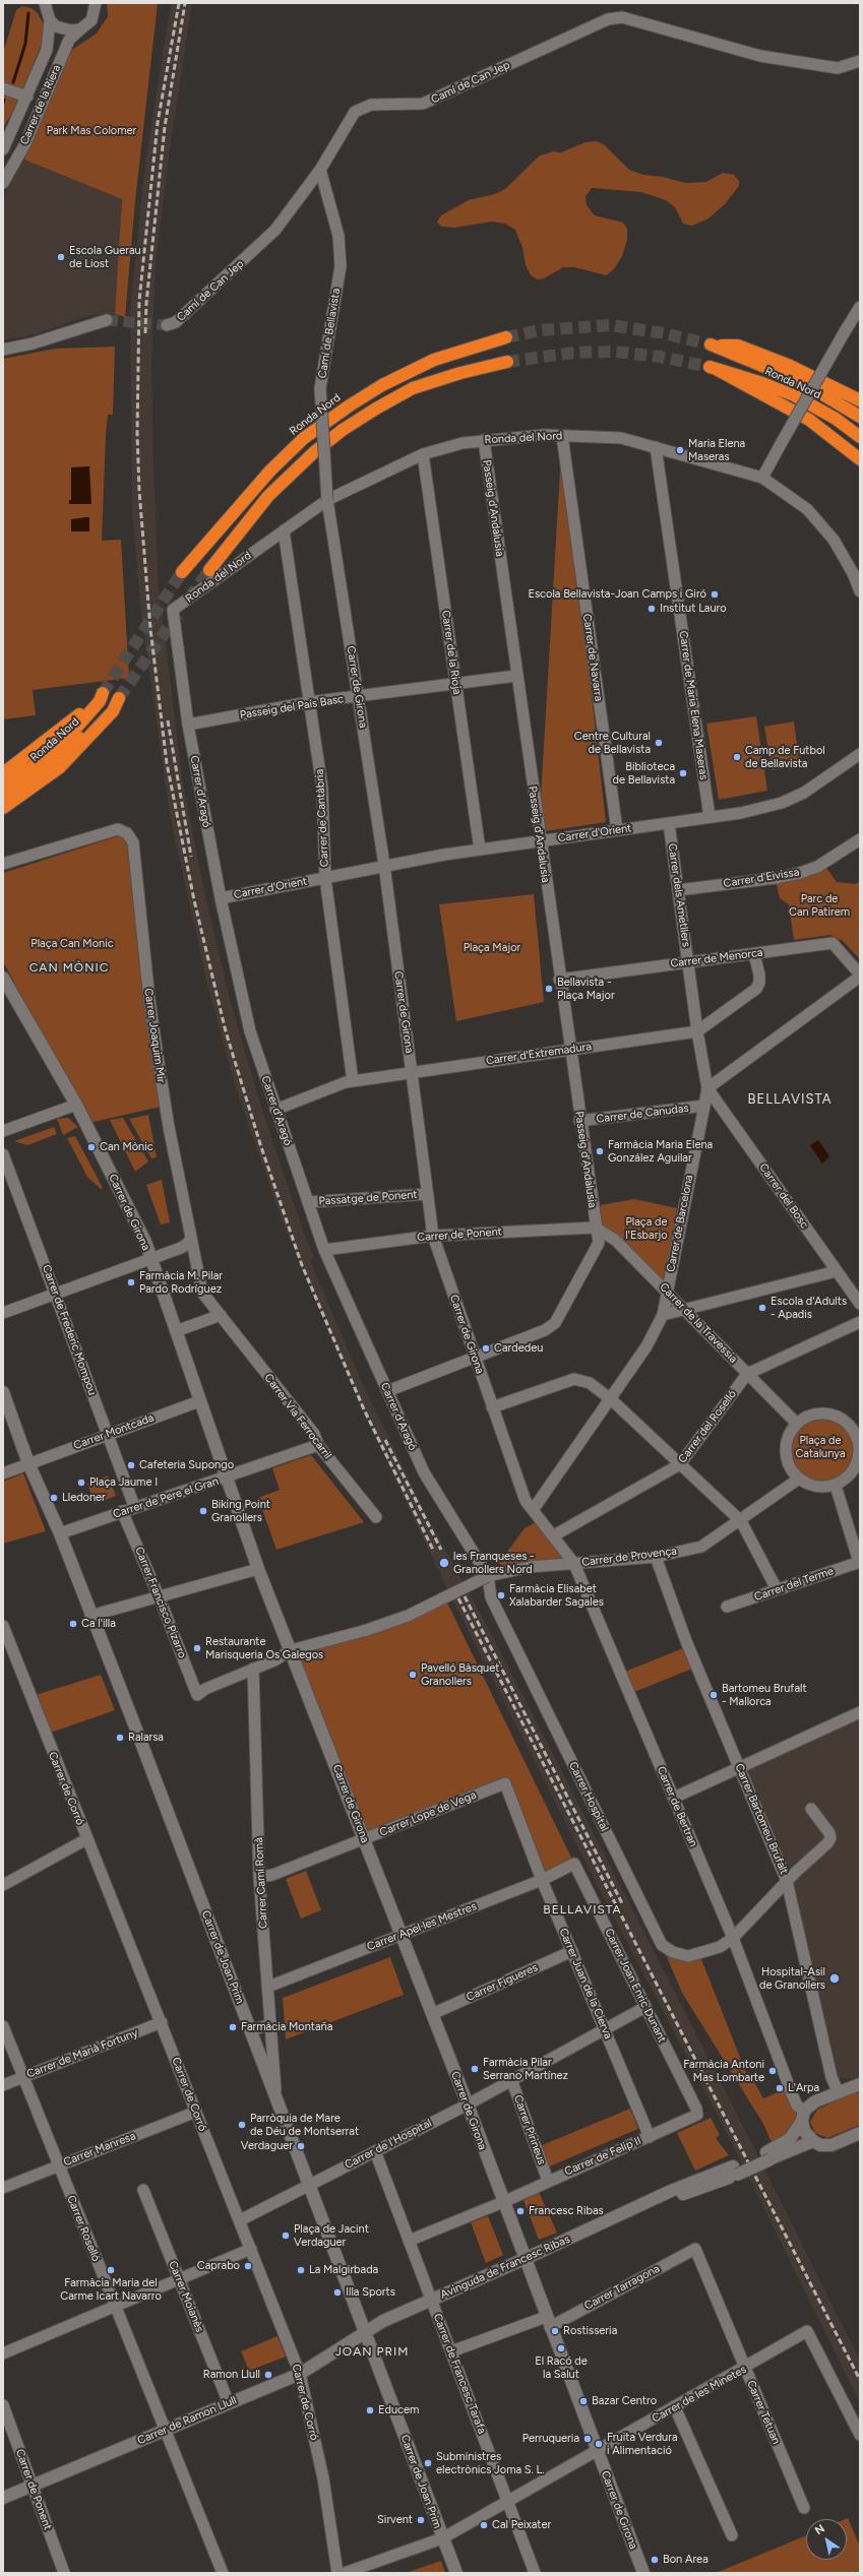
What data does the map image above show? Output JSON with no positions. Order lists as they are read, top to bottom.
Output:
{
  "streets": {
    "highway": ["Ronda Nord"],
    "street": [
      "Camí de Can Jep",
      "Carrer de la Riera",
      "Camí de Bellavista",
      "Ronda del Nord",
      "Passeig d'Andalusia",
      "Carrer de la Rioja",
      "Carrer de Navarra",
      "Carrer de Girona",
      "Carrer de Maria Elena Maseras",
      "Passeig del País Basc",
      "Carrer d'Aragó",
      "Carrer de Cantàbria",
      "Carrer d'Orient",
      "Carrer d'Eivissa",
      "Carrer dels Ametllers",
      "Carrer de Menorca",
      "Carrer Joaquim Mir",
      "Carrer d'Extremadura",
      "Carrer de Canudas",
      "Carrer del Bosc",
      "Passatge de Ponent",
      "Carrer de Barcelona",
      "Carrer de Ponent",
      "Carrer de la Travessia",
      "Carrer de Frederic Mompou",
      "Carrer Via Ferrocarril",
      "Carrer del Roselló",
      "Carrer Montcada",
      "Carrer de Pere el Gran",
      "Carrer de Provença",
      "Carrer del Terme",
      "Carrer Francisco Pizarro",
      "Carrer de Corró",
      "Carrer Hospital",
      "Carrer de Bertran",
      "Carrer Lope de Vega",
      "Carrer Bartomeu Brufalt",
      "Carrer Camí Romà",
      "Carrer Apel·les Mestres",
      "Carrer de Joan Prim",
      "Carrer Figueres",
      "Carrer Juan de la Cierva",
      "Carrer Joan Enric Dunant",
      "Carrer de Marià Fortuny",
      "Carrer Pirineus",
      "Carrer de l'Hospital",
      "Carrer Manresa",
      "Carrer de Felip II",
      "Carrer Roselló",
      "Avinguda de Francesc Ribas",
      "Carrer Tarragona",
      "Carrer Moianès",
      "Carrer de Francesc Tarafa",
      "Carrer de les Minetes",
      "Carrer Tetuan",
      "Carrer de Ramon Llull"
    ]
  },
  "crossings": [
    ["Camí de Can Jep", "Camí de Bellavista"],
    ["Camí de Bellavista", "Ronda del Nord"],
    ["Camí de Bellavista", "Carrer de Girona"],
    ["Ronda del Nord", "Passeig d'Andalusia"],
    ["Ronda del Nord", "Carrer de la Rioja"],
    ["Ronda del Nord", "Carrer de Navarra"],
    ["Ronda del Nord", "Carrer de Girona"],
    ["Ronda del Nord", "Carrer de Maria Elena Maseras"],
    ["Ronda del Nord", "Carrer d'Aragó"],
    ["Ronda del Nord", "Carrer de Cantàbria"],
    ["Passeig d'Andalusia", "Carrer de Girona"],
    ["Passeig d'Andalusia", "Passeig del País Basc"],
    ["Passeig d'Andalusia", "Carrer d'Aragó"],
    ["Passeig d'Andalusia", "Carrer d'Orient"],
    ["Passeig d'Andalusia", "Carrer de Menorca"],
    ["Passeig d'Andalusia", "Carrer d'Extremadura"],
    ["Passeig d'Andalusia", "Carrer de Canudas"],
    ["Passeig d'Andalusia", "Carrer de Ponent"],
    ["Passeig d'Andalusia", "Carrer de la Travessia"],
    ["Carrer de la Rioja", "Passeig del País Basc"],
    ["Carrer de la Rioja", "Carrer d'Orient"],
    ["Carrer de Navarra", "Carrer d'Orient"],
    ["Carrer de Girona", "Passeig del País Basc"],
    ["Carrer de Girona", "Carrer d'Orient"],
    ["Carrer de Girona", "Carrer d'Extremadura"],
    ["Carrer de Girona", "Passatge de Ponent"],
    ["Carrer de Girona", "Carrer de Barcelona"],
    ["Carrer de Girona", "Carrer de Ponent"],
    ["Carrer de Girona", "Carrer Montcada"],
    ["Carrer de Girona", "Carrer de Pere el Gran"],
    ["Carrer de Girona", "Carrer de Bertran"],
    ["Carrer de Girona", "Carrer Lope de Vega"],
    ["Carrer de Girona", "Carrer Apel·les Mestres"],
    ["Carrer de Girona", "Carrer Figueres"],
    ["Carrer de Girona", "Carrer de l'Hospital"],
    ["Carrer de Girona", "Carrer de Felip II"],
    ["Carrer de Girona", "Avinguda de Francesc Ribas"],
    ["Carrer de Girona", "Carrer Tarragona"],
    ["Carrer de Girona", "Carrer de les Minetes"],
    ["Carrer de Maria Elena Maseras", "Carrer d'Orient"],
    ["Passeig del País Basc", "Carrer d'Aragó"],
    ["Passeig del País Basc", "Carrer de Cantàbria"],
    ["Carrer d'Aragó", "Carrer d'Orient"],
    ["Carrer d'Aragó", "Carrer d'Extremadura"],
    ["Carrer d'Aragó", "Passatge de Ponent"],
    ["Carrer d'Aragó", "Carrer de Ponent"],
    ["Carrer d'Aragó", "Carrer de Provença"],
    ["Carrer d'Aragó", "Carrer Hospital"],
    ["Carrer de Cantàbria", "Carrer d'Orient"],
    ["Carrer de Cantàbria", "Carrer d'Extremadura"],
    ["Carrer d'Orient", "Carrer dels Ametllers"],
    ["Carrer d'Eivissa", "Carrer dels Ametllers"],
    ["Carrer dels Ametllers", "Carrer de Menorca"],
    ["Carrer dels Ametllers", "Carrer d'Extremadura"],
    ["Carrer dels Ametllers", "Carrer del Bosc"],
    ["Carrer dels Ametllers", "Carrer de Barcelona"],
    ["Carrer de Menorca", "Carrer d'Extremadura"],
    ["Carrer Joaquim Mir", "Carrer Via Ferrocarril"],
    ["Carrer de Canudas", "Carrer de Barcelona"],
    ["Carrer del Bosc", "Carrer de Barcelona"],
    ["Carrer de Barcelona", "Carrer de la Travessia"],
    ["Carrer de Barcelona", "Carrer de Bertran"],
    ["Carrer de Ponent", "Carrer de la Travessia"],
    ["Carrer de Ponent", "Carrer de Ramon Llull"],
    ["Carrer de la Travessia", "Carrer del Roselló"],
    ["Carrer de la Travessia", "Carrer de Provença"],
    ["Carrer de Frederic Mompou", "Carrer Montcada"],
    ["Carrer de Frederic Mompou", "Carrer de Pere el Gran"],
    ["Carrer Via Ferrocarril", "Carrer de Pere el Gran"],
    ["Carrer del Roselló", "Carrer de Bertran"],
    ["Carrer Montcada", "Carrer de Joan Prim"],
    ["Carrer de Pere el Gran", "Carrer Francisco Pizarro"],
    ["Carrer de Pere el Gran", "Carrer de Joan Prim"],
    ["Carrer de Provença", "Carrer Hospital"],
    ["Carrer de Provença", "Carrer de Bertran"],
    ["Carrer de Provença", "Carrer Bartomeu Brufalt"],
    ["Carrer Francisco Pizarro", "Carrer Camí Romà"],
    ["Carrer de Corró", "Carrer de Marià Fortuny"],
    ["Carrer de Corró", "Carrer de l'Hospital"],
    ["Carrer de Corró", "Carrer Manresa"],
    ["Carrer de Corró", "Carrer de Ramon Llull"],
    ["Carrer Hospital", "Carrer de Bertran"],
    ["Carrer Hospital", "Carrer Bartomeu Brufalt"],
    ["Carrer de Bertran", "Avinguda de Francesc Ribas"],
    ["Carrer Lope de Vega", "Carrer Camí Romà"],
    ["Carrer Lope de Vega", "Carrer Juan de la Cierva"],
    ["Carrer Camí Romà", "Carrer Apel·les Mestres"],
    ["Carrer Camí Romà", "Carrer de Joan Prim"],
    ["Carrer Apel·les Mestres", "Carrer Juan de la Cierva"],
    ["Carrer Apel·les Mestres", "Carrer Joan Enric Dunant"],
    ["Carrer de Joan Prim", "Carrer de l'Hospital"],
    ["Carrer de Joan Prim", "Avinguda de Francesc Ribas"],
    ["Carrer de Joan Prim", "Carrer de les Minetes"],
    ["Carrer de Joan Prim", "Carrer de Ramon Llull"],
    ["Carrer Figueres", "Carrer Juan de la Cierva"],
    ["Carrer Juan de la Cierva", "Carrer de Felip II"],
    ["Carrer Joan Enric Dunant", "Carrer de Felip II"],
    ["Carrer de Marià Fortuny", "Carrer Roselló"],
    ["Carrer Pirineus", "Carrer de Felip II"],
    ["Carrer de l'Hospital", "Carrer de Francesc Tarafa"],
    ["Carrer Manresa", "Carrer Roselló"],
    ["Carrer de Felip II", "Carrer de Francesc Tarafa"],
    ["Carrer Roselló", "Carrer de Ramon Llull"],
    ["Avinguda de Francesc Ribas", "Carrer de Francesc Tarafa"],
    ["Avinguda de Francesc Ribas", "Carrer de Ramon Llull"],
    ["Carrer Tarragona", "Carrer de Francesc Tarafa"],
    ["Carrer Tarragona", "Carrer Tetuan"],
    ["Carrer Moianès", "Carrer de Ramon Llull"],
    ["Carrer de Francesc Tarafa", "Carrer de les Minetes"],
    ["Carrer de les Minetes", "Carrer Tetuan"]
  ],
  "districts": [
    "CAN MÒNIC",
    "BELLAVISTA",
    "BELLAVISTA",
    "JOAN PRIM"
  ],
  "parks": [
    "Park Mas Colomer",
    "Parc de Can Patirem",
    "Plaça Can Monic",
    "Plaça Major",
    "Plaça de l'Esbarjo",
    "Plaça de Catalunya"
  ],
  "places": [
    "Escola Guerau de Liost",
    "Maria Elena Maseras",
    "Escola Bellavista-Joan Camps i Giró",
    "Institut Lauro",
    "Centre Cultural de Bellavista",
    "Camp de Futbol de Bellavista",
    "Biblioteca de Bellavista",
    "Bellavista - Plaça Major",
    "Can Mònic",
    "Farmàcia Maria Elena González Aguilar",
    "Farmàcia M. Pilar Pardo Rodríguez",
    "Escola d'Adults - Apadis",
    "Cardedeu",
    "Cafeteria Supongo",
    "Plaça Jaume I",
    "Lledoner",
    "Biking Point Granollers",
    "les Franqueses - Granollers Nord",
    "Farmàcia Elisabet Xalabarder Sagales",
    "Ca l'illa",
    "Restaurante Marisqueria Os Galegos",
    "Pavelló Bàsquet Granollers",
    "Bartomeu Brufalt - Mallorca",
    "Ralarsa",
    "Hospital-Asil de Granollers",
    "Farmàcia Montaña",
    "Farmàcia Pilar Serrano Martínez",
    "Farmàcia Antoni Mas Lombarte",
    "L'Arpa",
    "Parròquia de Mare de Déu de Montserrat",
    "Verdaguer",
    "Francesc Ribas",
    "Plaça de Jacint Verdaguer",
    "Caprabo",
    "Farmàcia Maria del Carme Icart Navarro",
    "La Malgirbada",
    "Illa Sports",
    "Rostisseria",
    "El Racó de la Salut",
    "Ramon Llull",
    "Bazar Centro",
    "Educem",
    "Perruqueria",
    "Fruita Verdura i Alimentació",
    "Subministres electrònics Joma S. L.",
    "Sirvent",
    "Cal Peixater",
    "Bon Area"
  ],
  "north": "top left"
}
